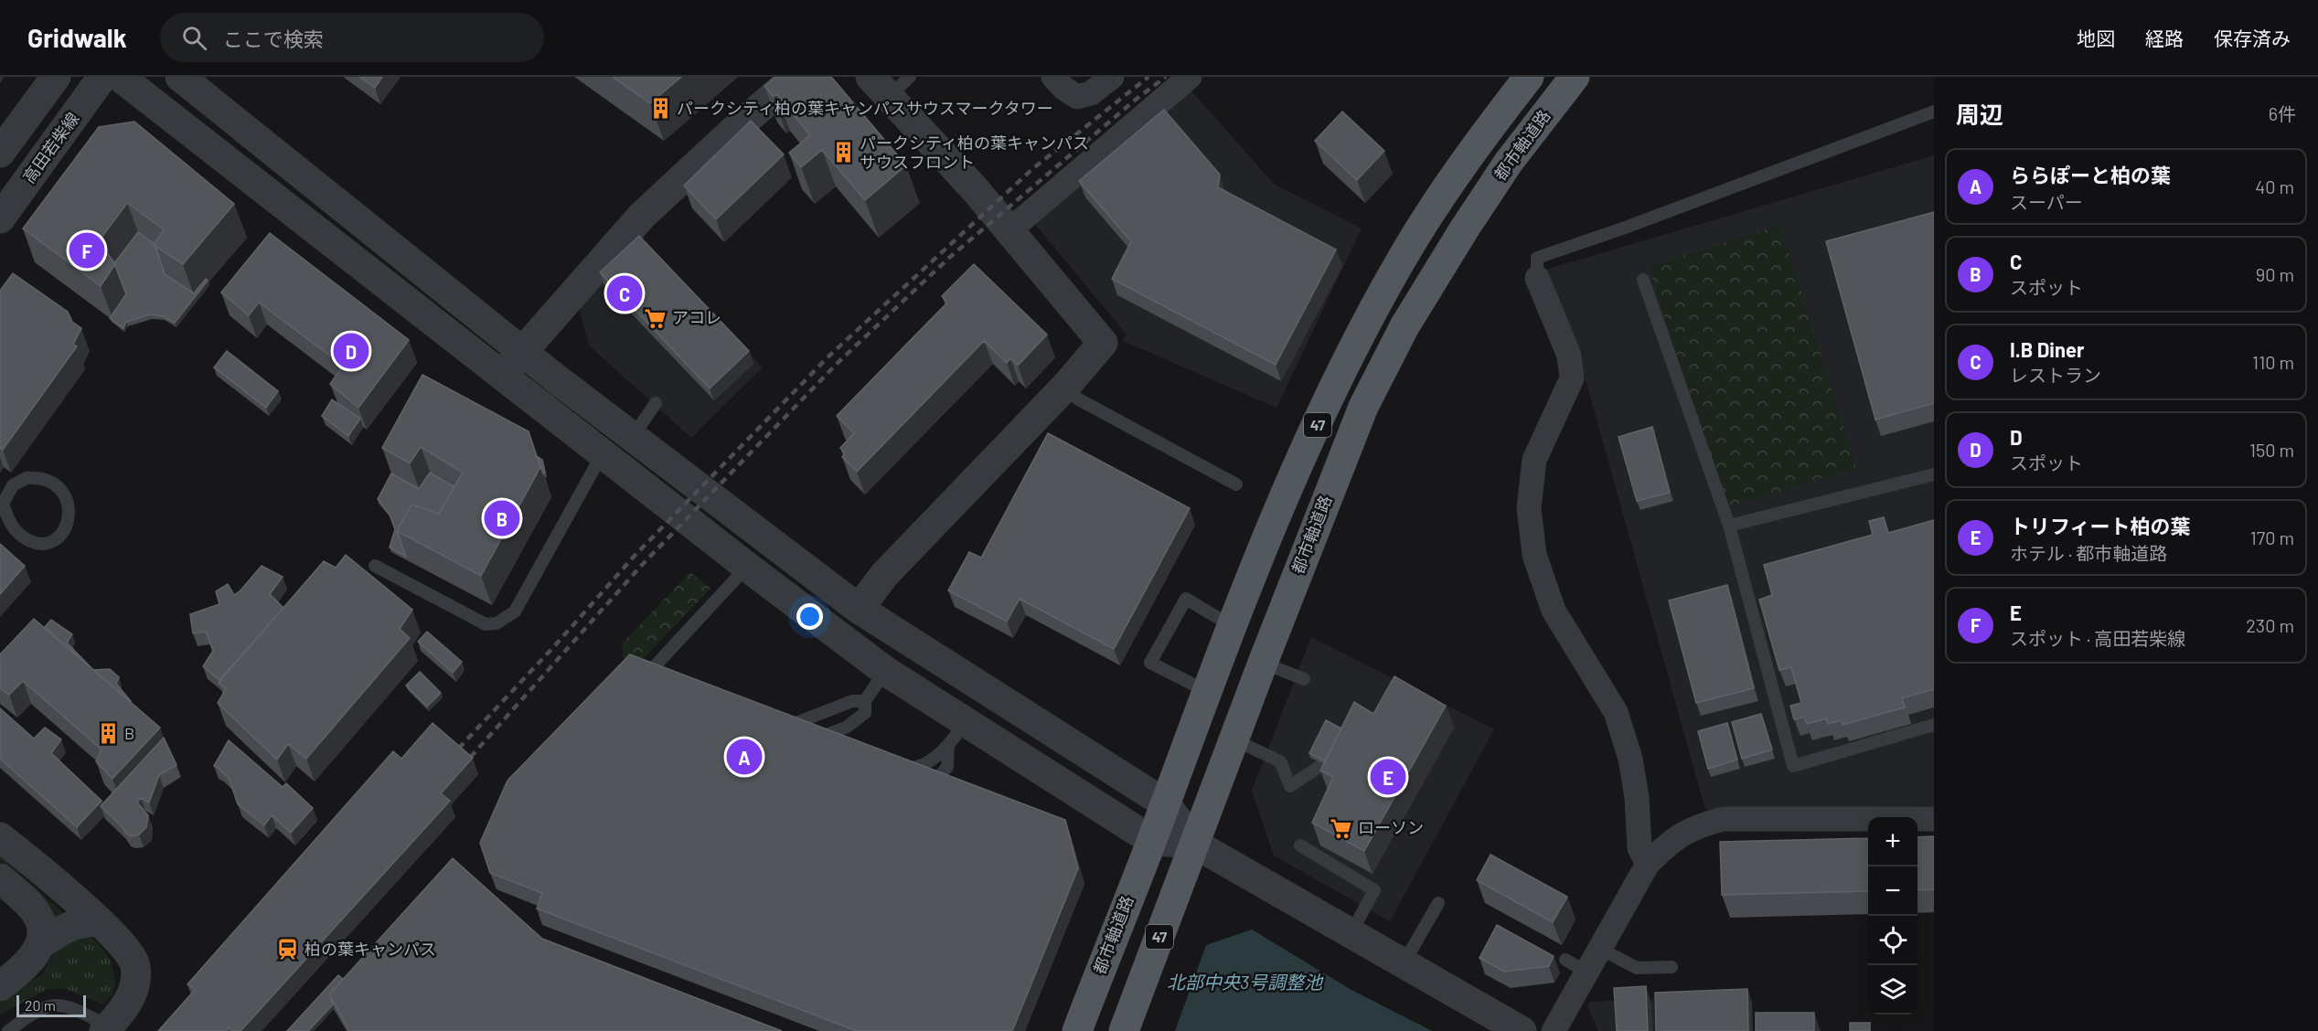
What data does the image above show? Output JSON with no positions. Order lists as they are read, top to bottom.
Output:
{
  "streets": {
    "main road": ["都市軸道路", "47"],
    "street": ["高田若柴線"]
  },
  "water": ["北部中央3号調整池"],
  "places": {
    "building": ["パークシティ柏の葉キャンパスサウスマークタワー", "パークシティ柏の葉キャンパス サウスフロント", "B"],
    "supermarket": ["アコレ", "ローソン"],
    "station": ["柏の葉キャンパス"]
  },
  "scale_bar": "20 m",
  "page": {
    "header": "Gridwalk",
    "search": "ここで検索",
    "nav": ["地図", "経路", "保存済み"],
    "heading": ["周辺", "6件"],
    "list": [
      {
        "mark": "A",
        "name": "ららぽーと柏の葉",
        "note": "スーパー",
        "value": "40 m"
      },
      {
        "mark": "B",
        "name": "C",
        "note": "スポット",
        "value": "90 m"
      },
      {
        "mark": "C",
        "name": "I.B Diner",
        "note": "レストラン",
        "value": "110 m"
      },
      {
        "mark": "D",
        "name": "D",
        "note": "スポット",
        "value": "150 m"
      },
      {
        "mark": "E",
        "name": "トリフィート柏の葉",
        "note": "ホテル · 都市軸道路",
        "value": "170 m"
      },
      {
        "mark": "F",
        "name": "E",
        "note": "スポット · 高田若柴線",
        "value": "230 m"
      }
    ],
    "pins": [
      "F",
      "C",
      "D",
      "B",
      "A",
      "E"
    ],
    "map_buttons": ["+", "−"],
    "scale": "20 m"
  }
}
